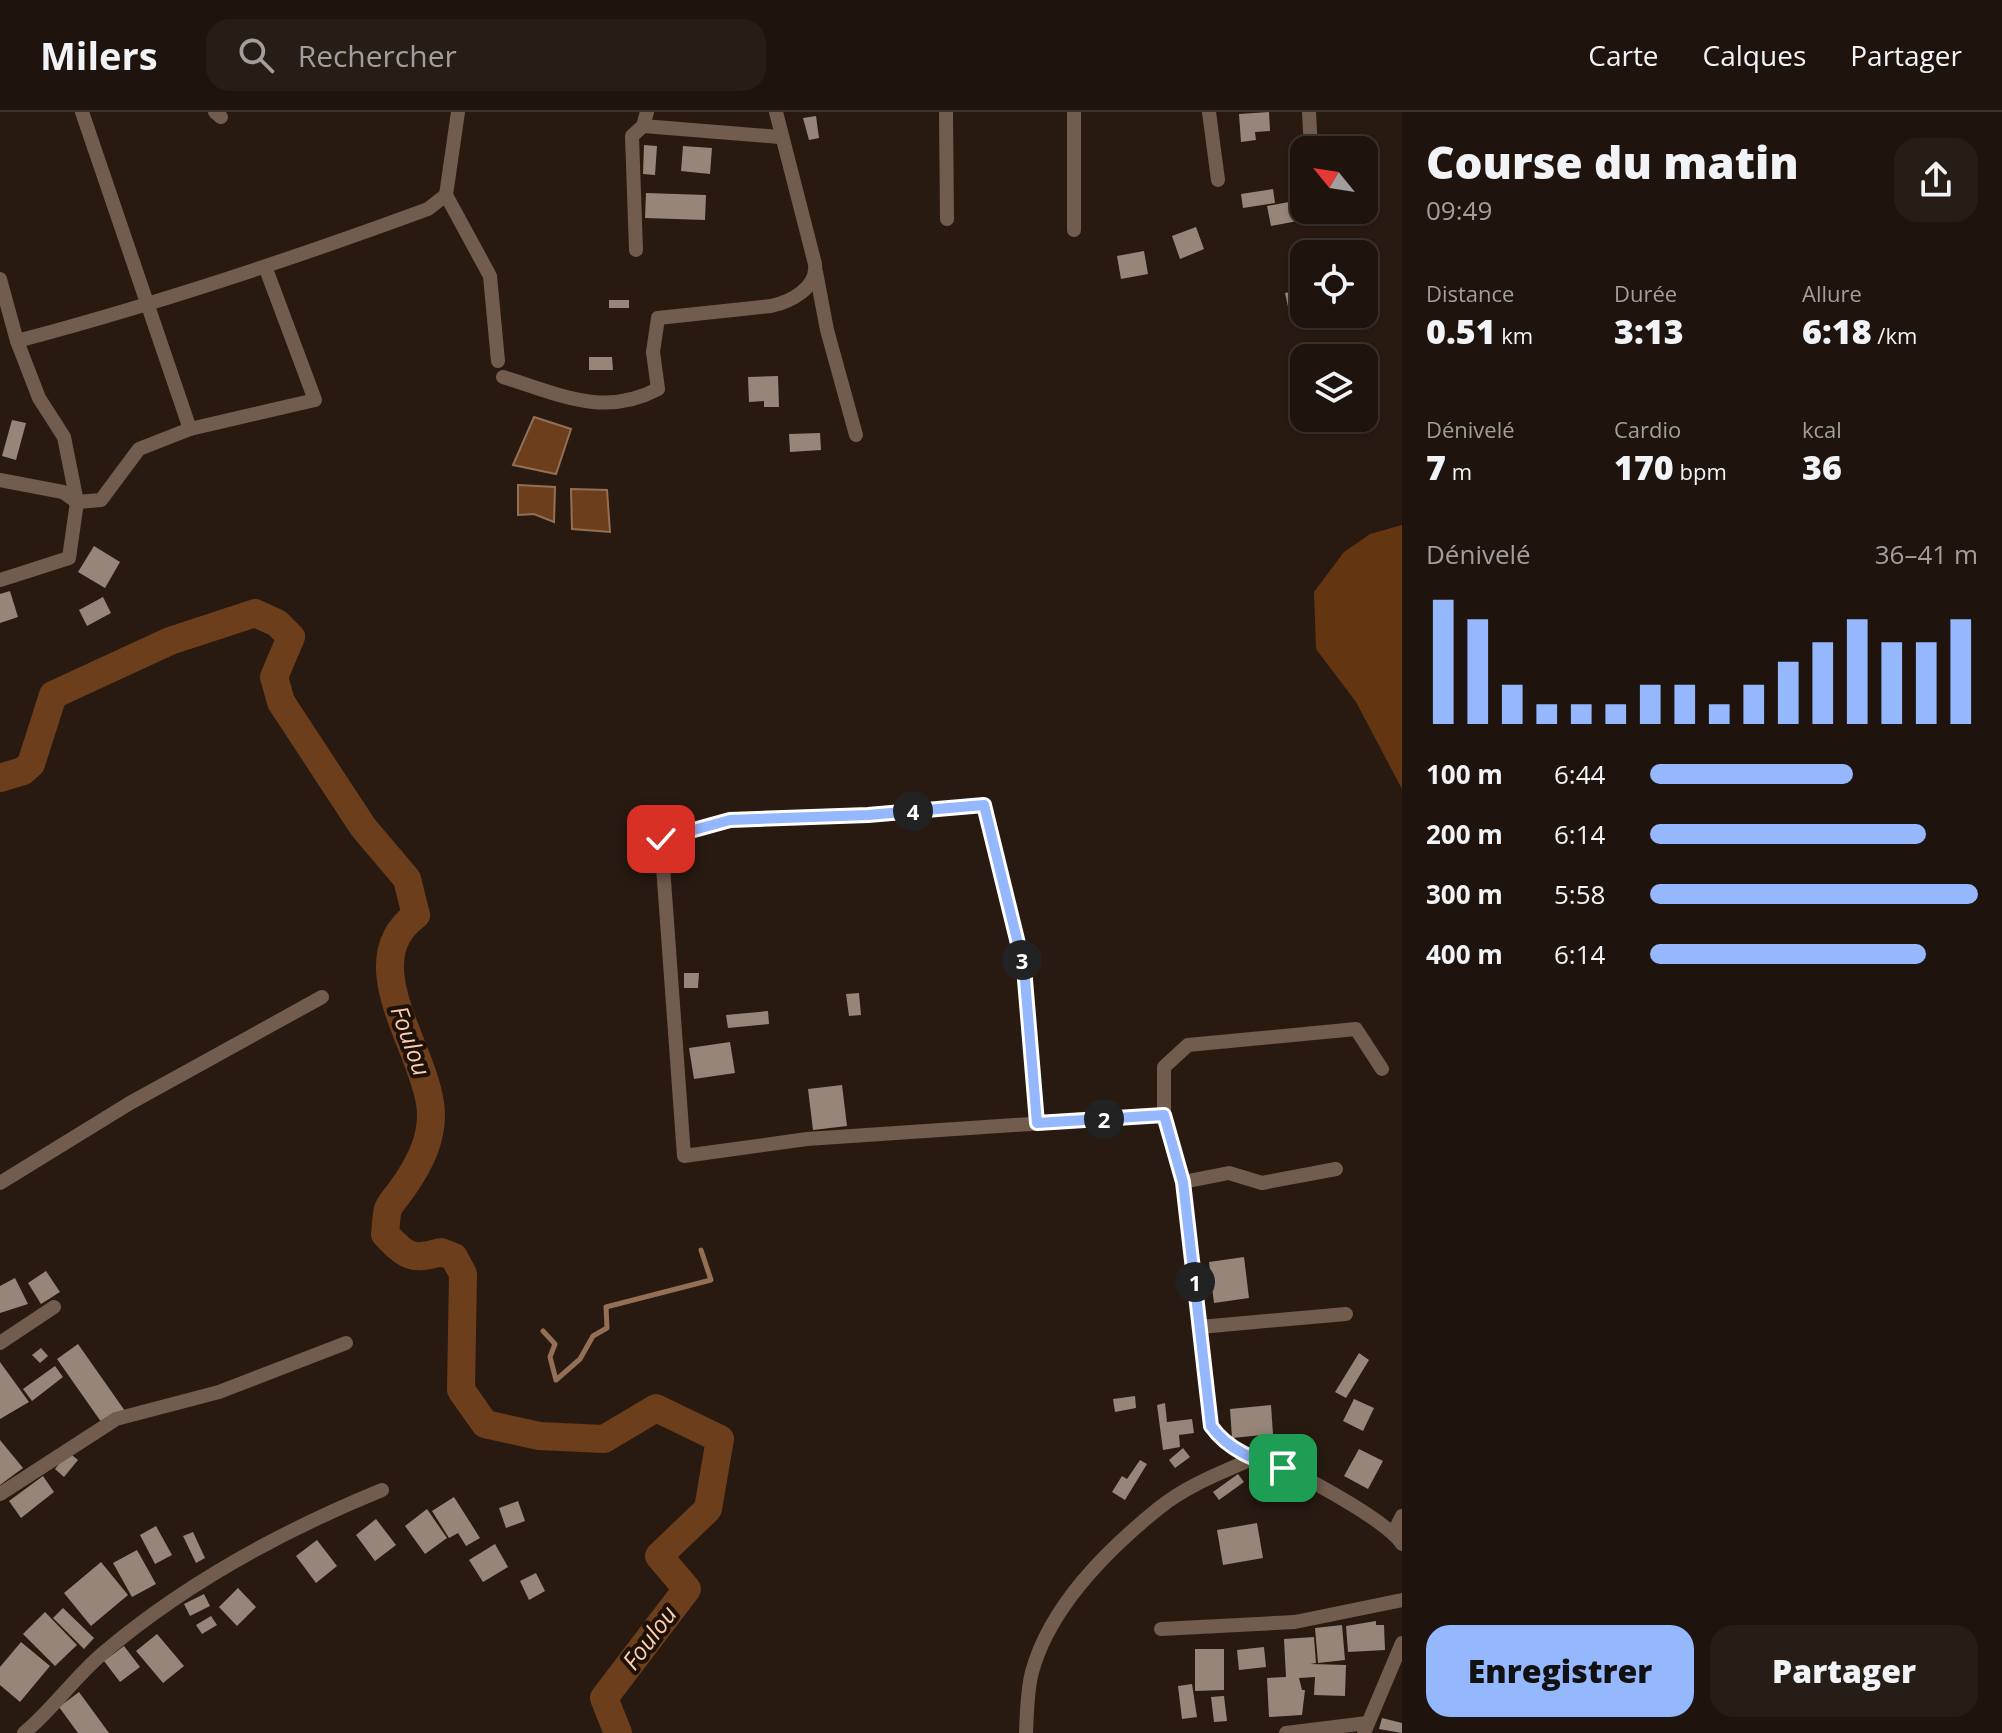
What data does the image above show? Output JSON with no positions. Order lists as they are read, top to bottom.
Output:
{
  "water": ["Foulou"],
  "north": "top left",
  "page": {
    "header": "Milers",
    "search": "Rechercher",
    "nav": ["Carte", "Calques", "Partager"],
    "heading": ["Course du matin", "09:49"],
    "stats": [
      ["Distance", "0.51 km"],
      ["Durée", "3:13"],
      ["Allure", "6:18 /km"],
      ["Dénivelé", "7 m"],
      ["Cardio", "170 bpm"],
      ["kcal", "36"]
    ],
    "chart": ["Dénivelé", "36–41 m"],
    "list": [
      {
        "name": "100 m",
        "note": "6:44"
      },
      {
        "name": "200 m",
        "note": "6:14"
      },
      {
        "name": "300 m",
        "note": "5:58"
      },
      {
        "name": "400 m",
        "note": "6:14"
      }
    ],
    "pins": [
      "4",
      "3",
      "2",
      "1"
    ],
    "buttons": ["Enregistrer", "Partager"]
  }
}
